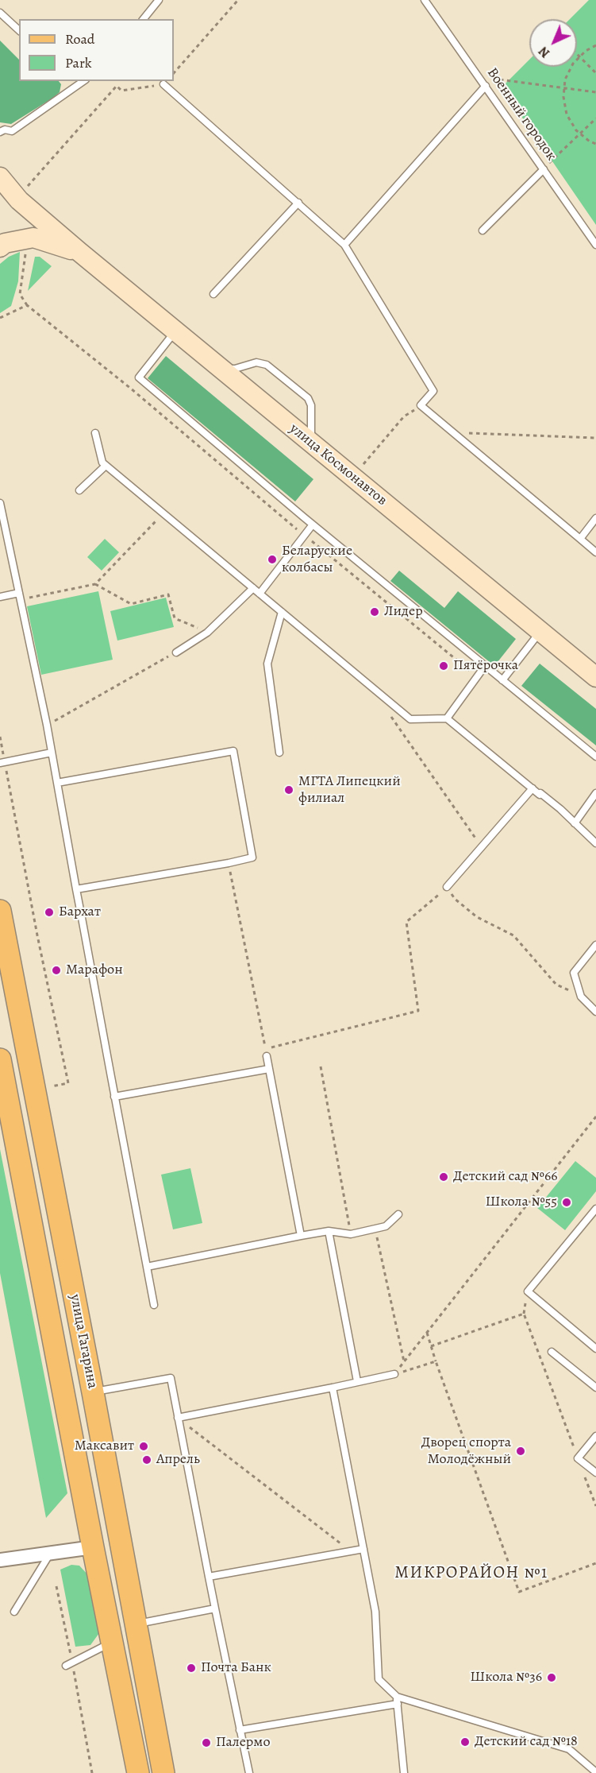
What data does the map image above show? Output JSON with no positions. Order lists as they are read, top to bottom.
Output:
{
  "streets": {
    "main road": ["улица Космонавтов", "улица Гагарина"],
    "lane": ["Военный городок"]
  },
  "districts": ["МИКРОРАЙОН №1"],
  "places": [
    "Беларуские колбасы",
    "Лидер",
    "Пятёрочка",
    "МГТА Липецкий филиал",
    "Бархат",
    "Марафон",
    "Детский сад №66",
    "Школа №55",
    "Максавит",
    "Дворец спорта Молодёжный",
    "Апрель",
    "Почта Банк",
    "Школа №36",
    "Детский сад №18",
    "Палермо"
  ],
  "legend": ["Road", "Park"],
  "north": "bottom left"
}
